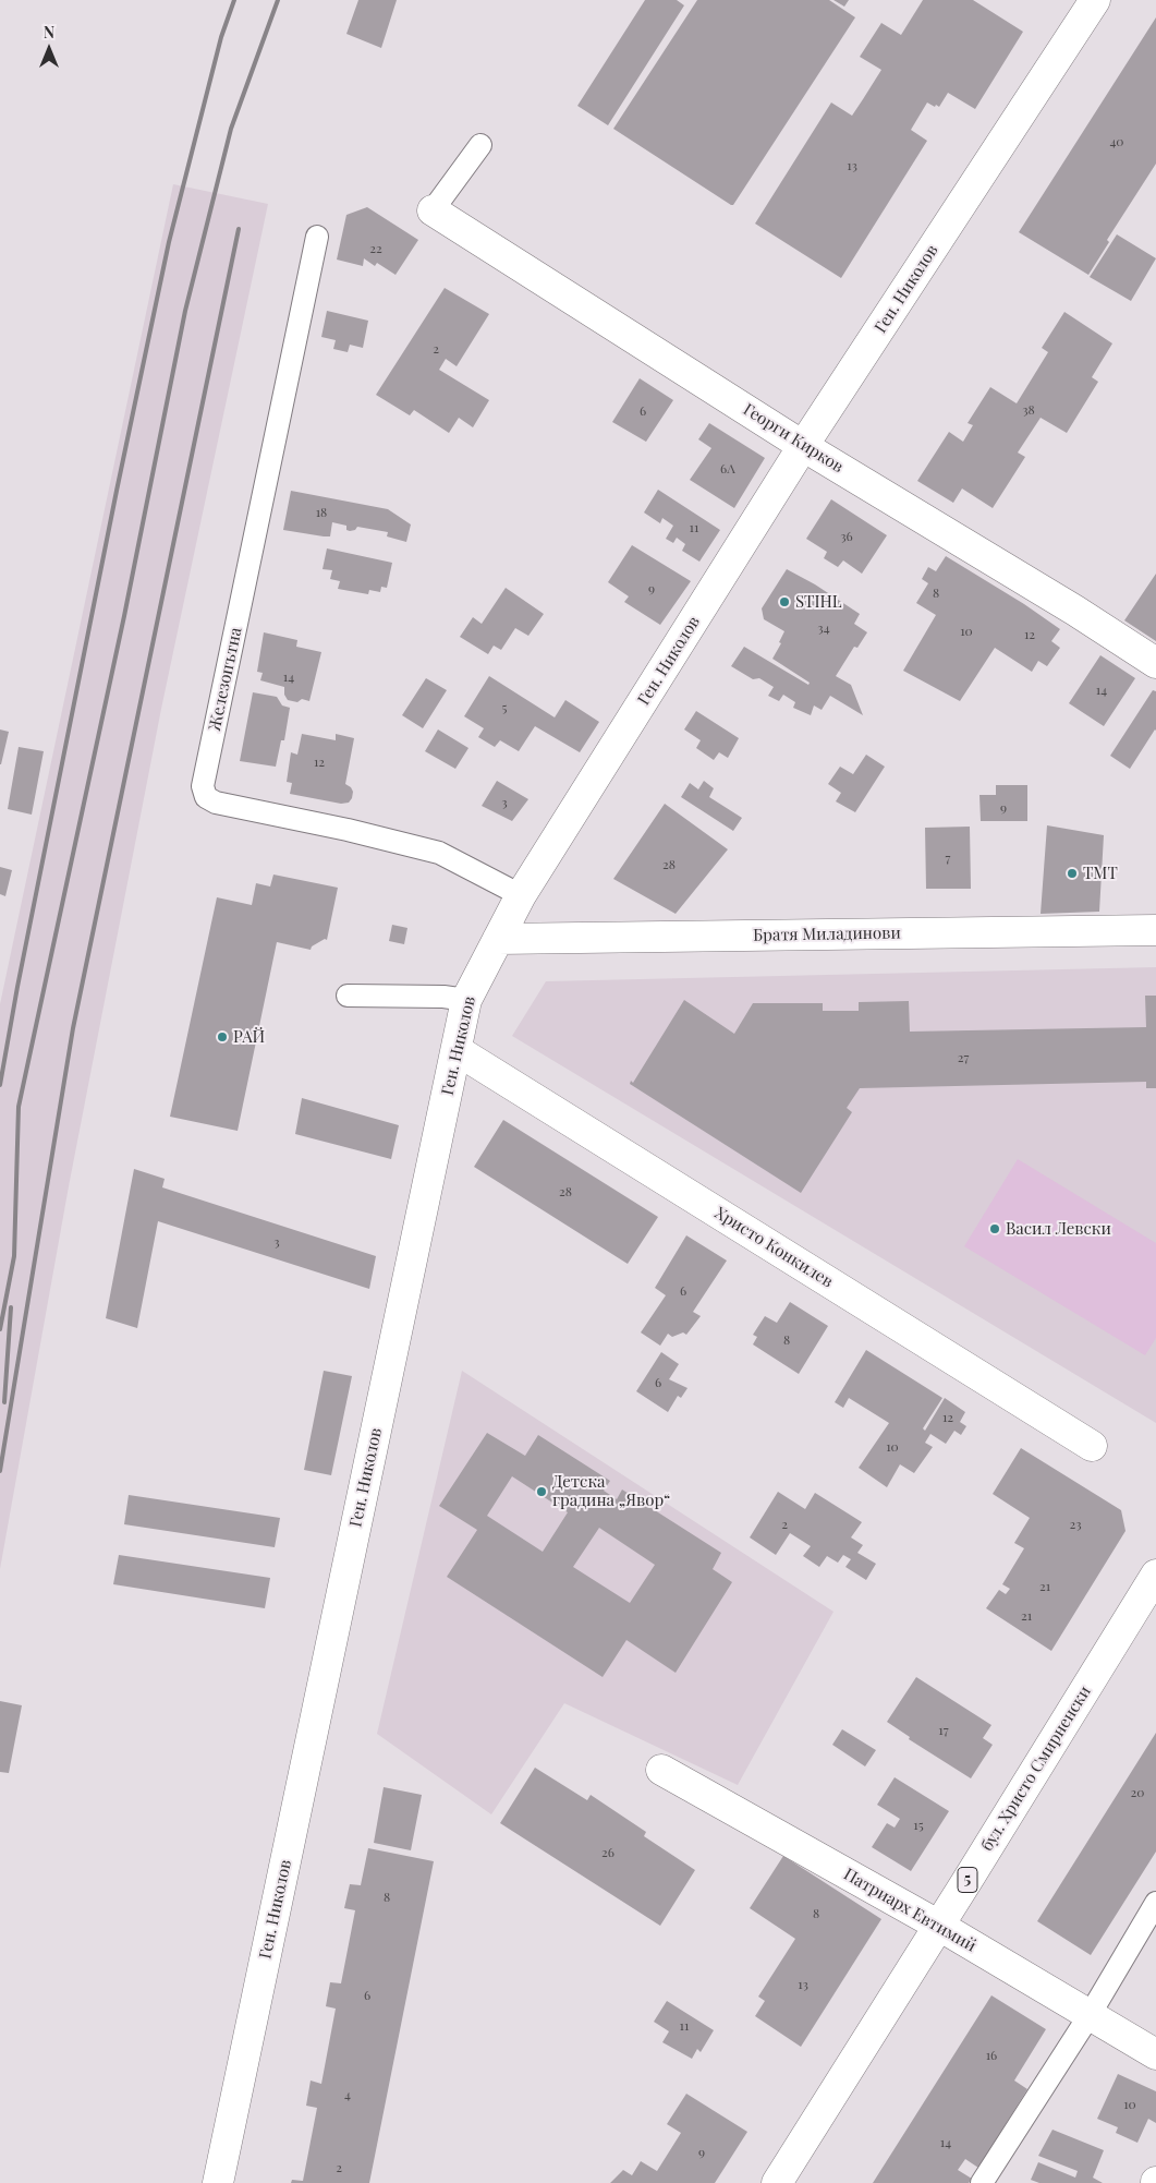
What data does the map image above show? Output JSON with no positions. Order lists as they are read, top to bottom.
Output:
{
  "streets": {
    "street": [
      "Ген. Николов",
      "Георги Кирков",
      "Братя Миладинови",
      "Христо Конкилев",
      "бул. Христо Смирненски",
      "5",
      "Патриарх Евтимий"
    ],
    "lane": ["Железопътна"]
  },
  "crossings": [
    ["Ген. Николов", "Георги Кирков"],
    ["Ген. Николов", "Железопътна"],
    ["Ген. Николов", "Братя Миладинови"],
    ["Ген. Николов", "Христо Конкилев"],
    ["бул. Христо Смирненски", "Патриарх Евтимий"]
  ],
  "places": [
    "STIHL",
    "TMT",
    "РАЙ",
    "Васил Левски",
    "Детска градина „Явор“"
  ],
  "house_numbers": [
    "40",
    "13",
    "22",
    "2",
    "38",
    "6",
    "6А",
    "18",
    "11",
    "36",
    "9",
    "8",
    "34",
    "10",
    "12",
    "14",
    "14",
    "5",
    "12",
    "3",
    "9",
    "7",
    "28",
    "27",
    "28",
    "3",
    "6",
    "8",
    "6",
    "12",
    "10",
    "2",
    "23",
    "21",
    "21",
    "17",
    "20",
    "15",
    "26",
    "8",
    "8",
    "13",
    "6",
    "11",
    "16",
    "4",
    "10",
    "14",
    "9",
    "2"
  ],
  "north": "top"
}
